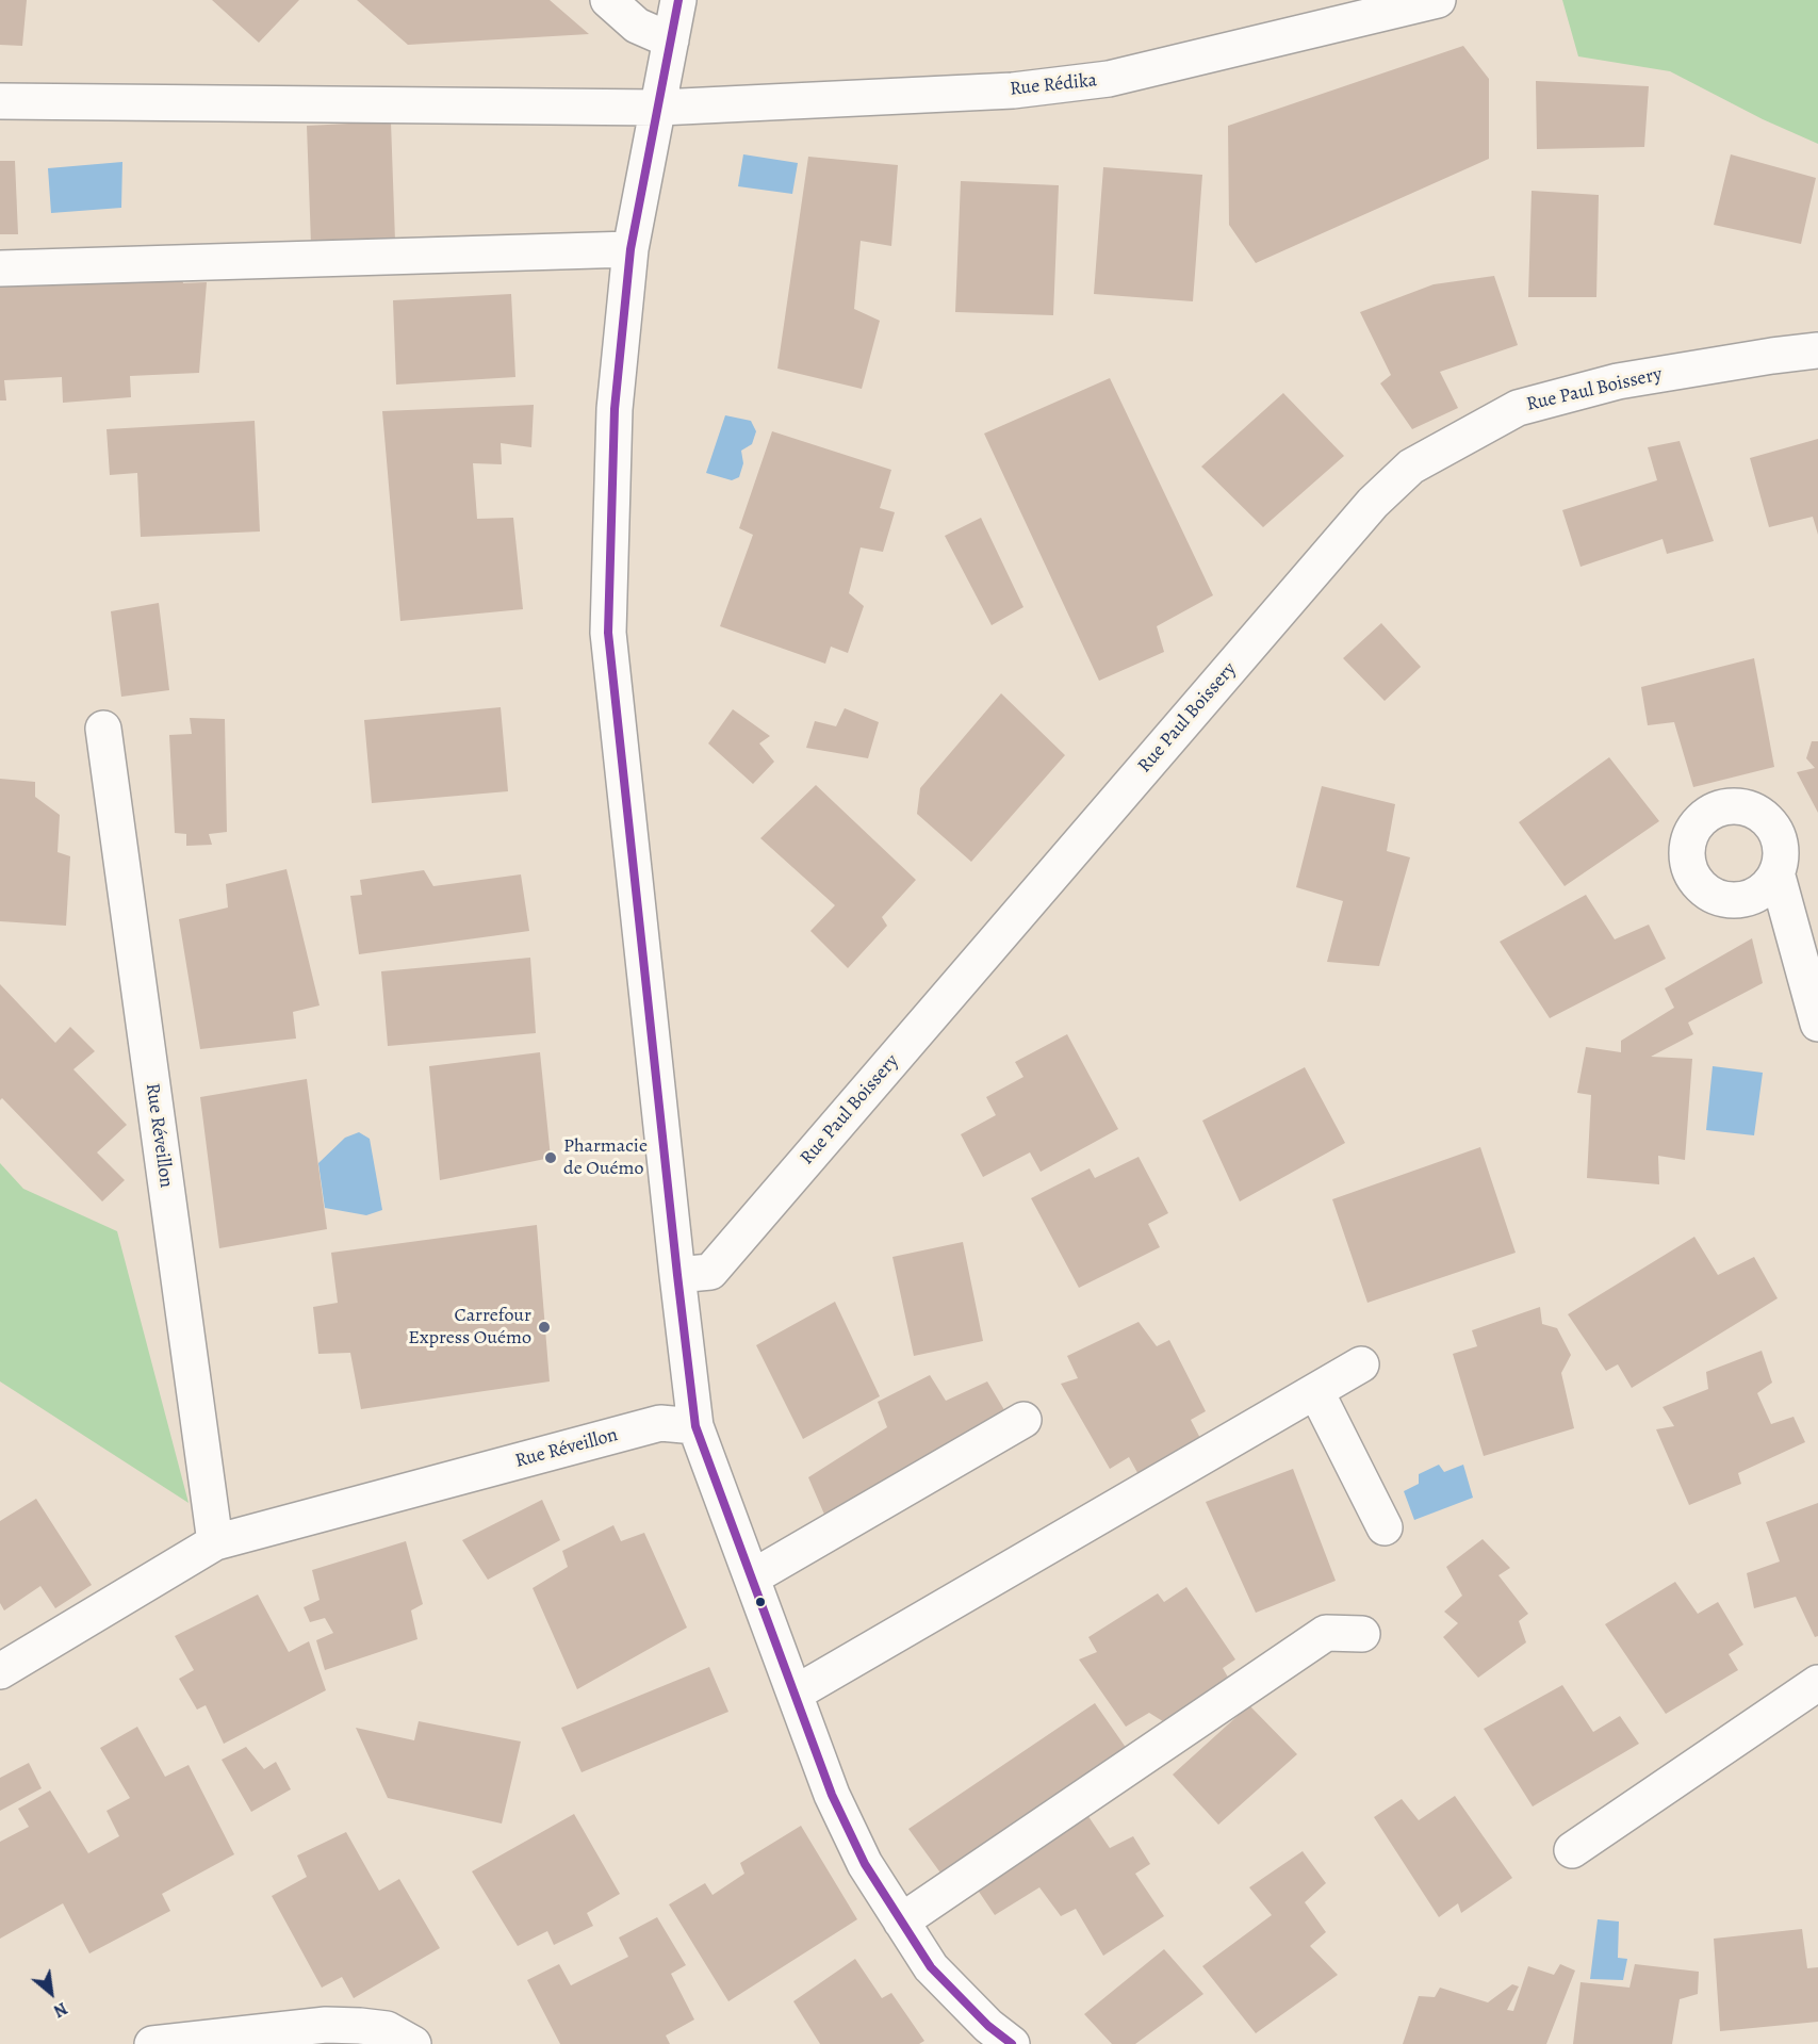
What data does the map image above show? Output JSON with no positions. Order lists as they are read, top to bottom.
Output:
{
  "streets": {
    "street": ["Rue Rédika", "Rue Paul Boissery", "Rue Réveillon"]
  },
  "places": ["Pharmacie de Ouémo", "Carrefour Express Ouémo"],
  "north": "bottom right"
}
